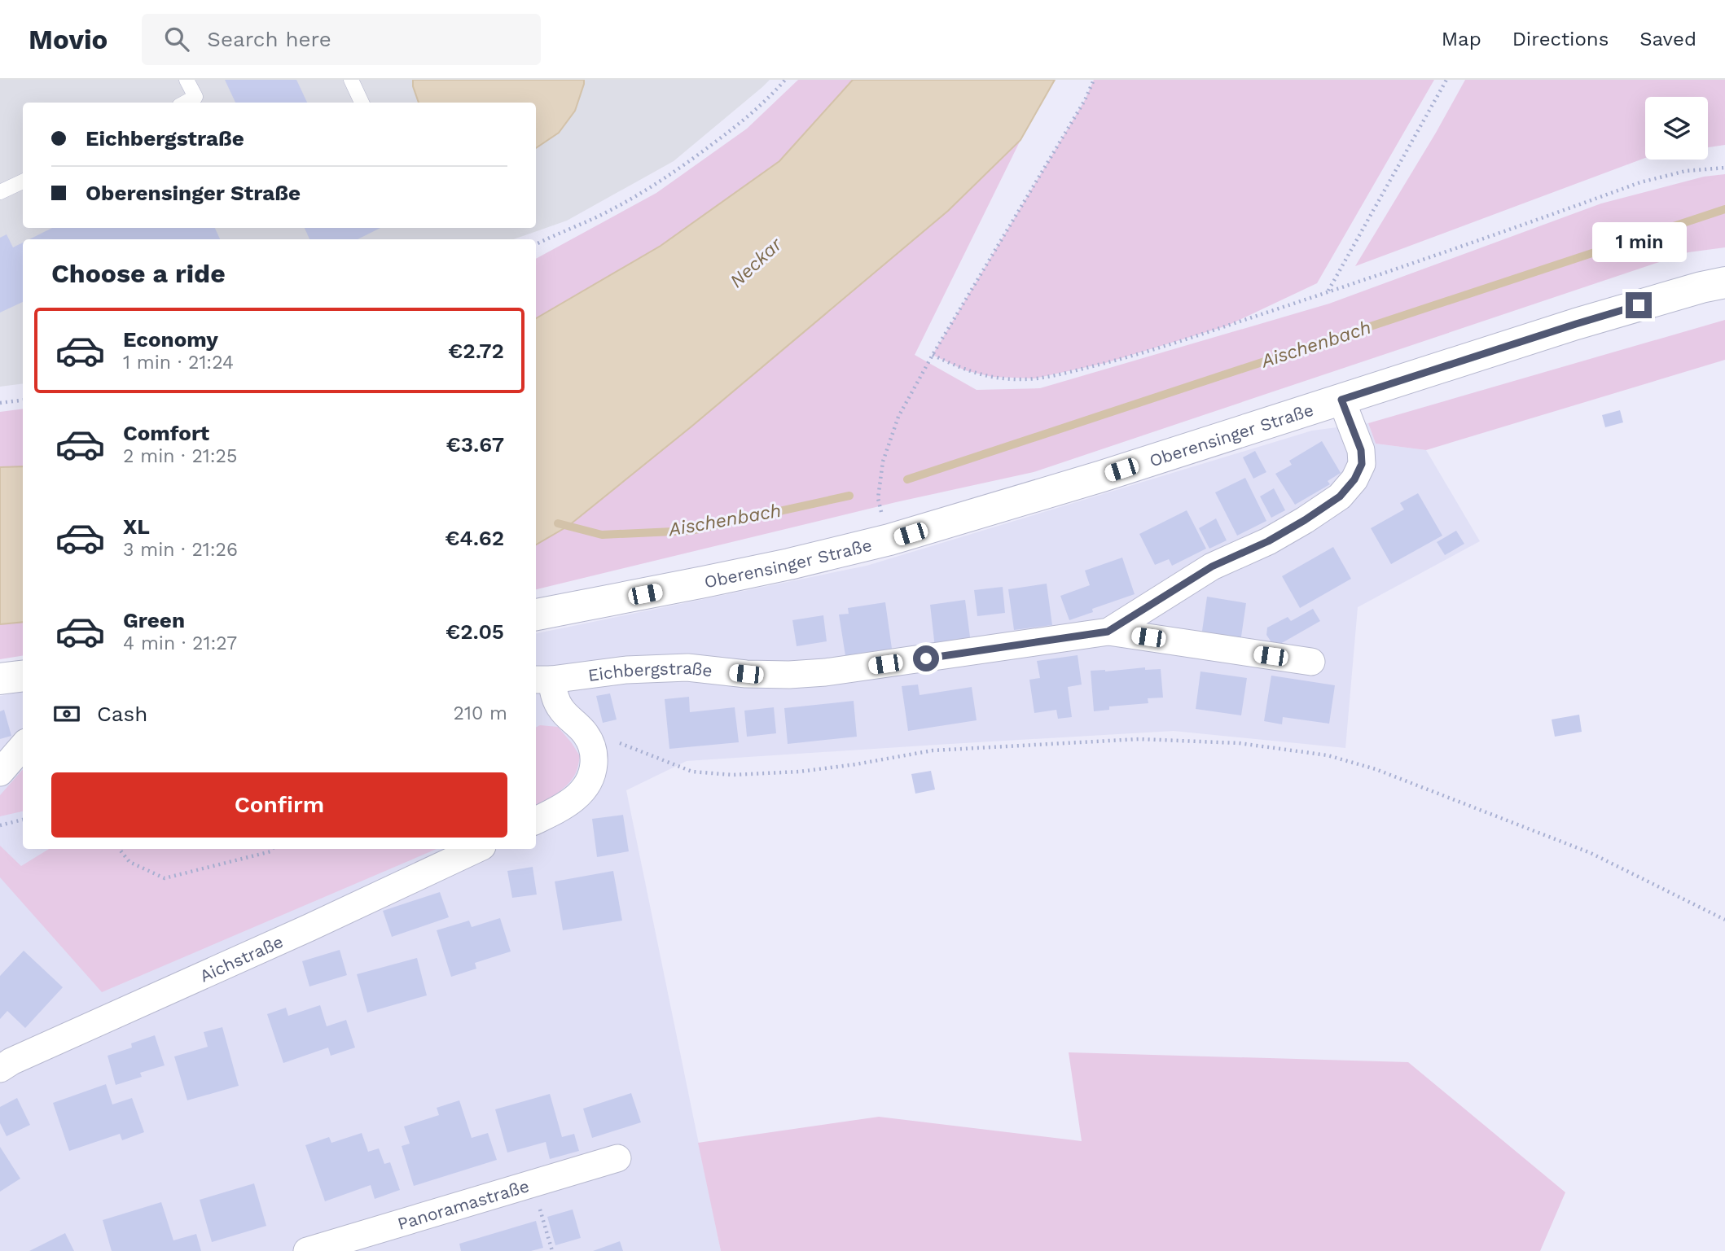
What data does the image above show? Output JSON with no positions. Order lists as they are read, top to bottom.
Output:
{
  "streets": {
    "street": [
      "Oberensinger Straße",
      "Eichbergstraße",
      "Aichstraße",
      "Panoramastraße"
    ]
  },
  "crossings": [
    ["Oberensinger Straße", "Eichbergstraße"]
  ],
  "water": ["Neckar", "Aischenbach"],
  "page": {
    "header": "Movio",
    "search": "Search here",
    "nav": ["Map", "Directions", "Saved"],
    "banner": ["Eichbergstraße", "Oberensinger Straße"],
    "bubble": "1 min",
    "heading": "Choose a ride",
    "list": [
      {
        "name": "Economy",
        "note": "1 min · 21:24",
        "value": "€2.72"
      },
      {
        "name": "Comfort",
        "note": "2 min · 21:25",
        "value": "€3.67"
      },
      {
        "name": "XL",
        "note": "3 min · 21:26",
        "value": "€4.62"
      },
      {
        "name": "Green",
        "note": "4 min · 21:27",
        "value": "€2.05"
      }
    ],
    "pay": ["Cash", "210 m"],
    "buttons": "Confirm"
  }
}
